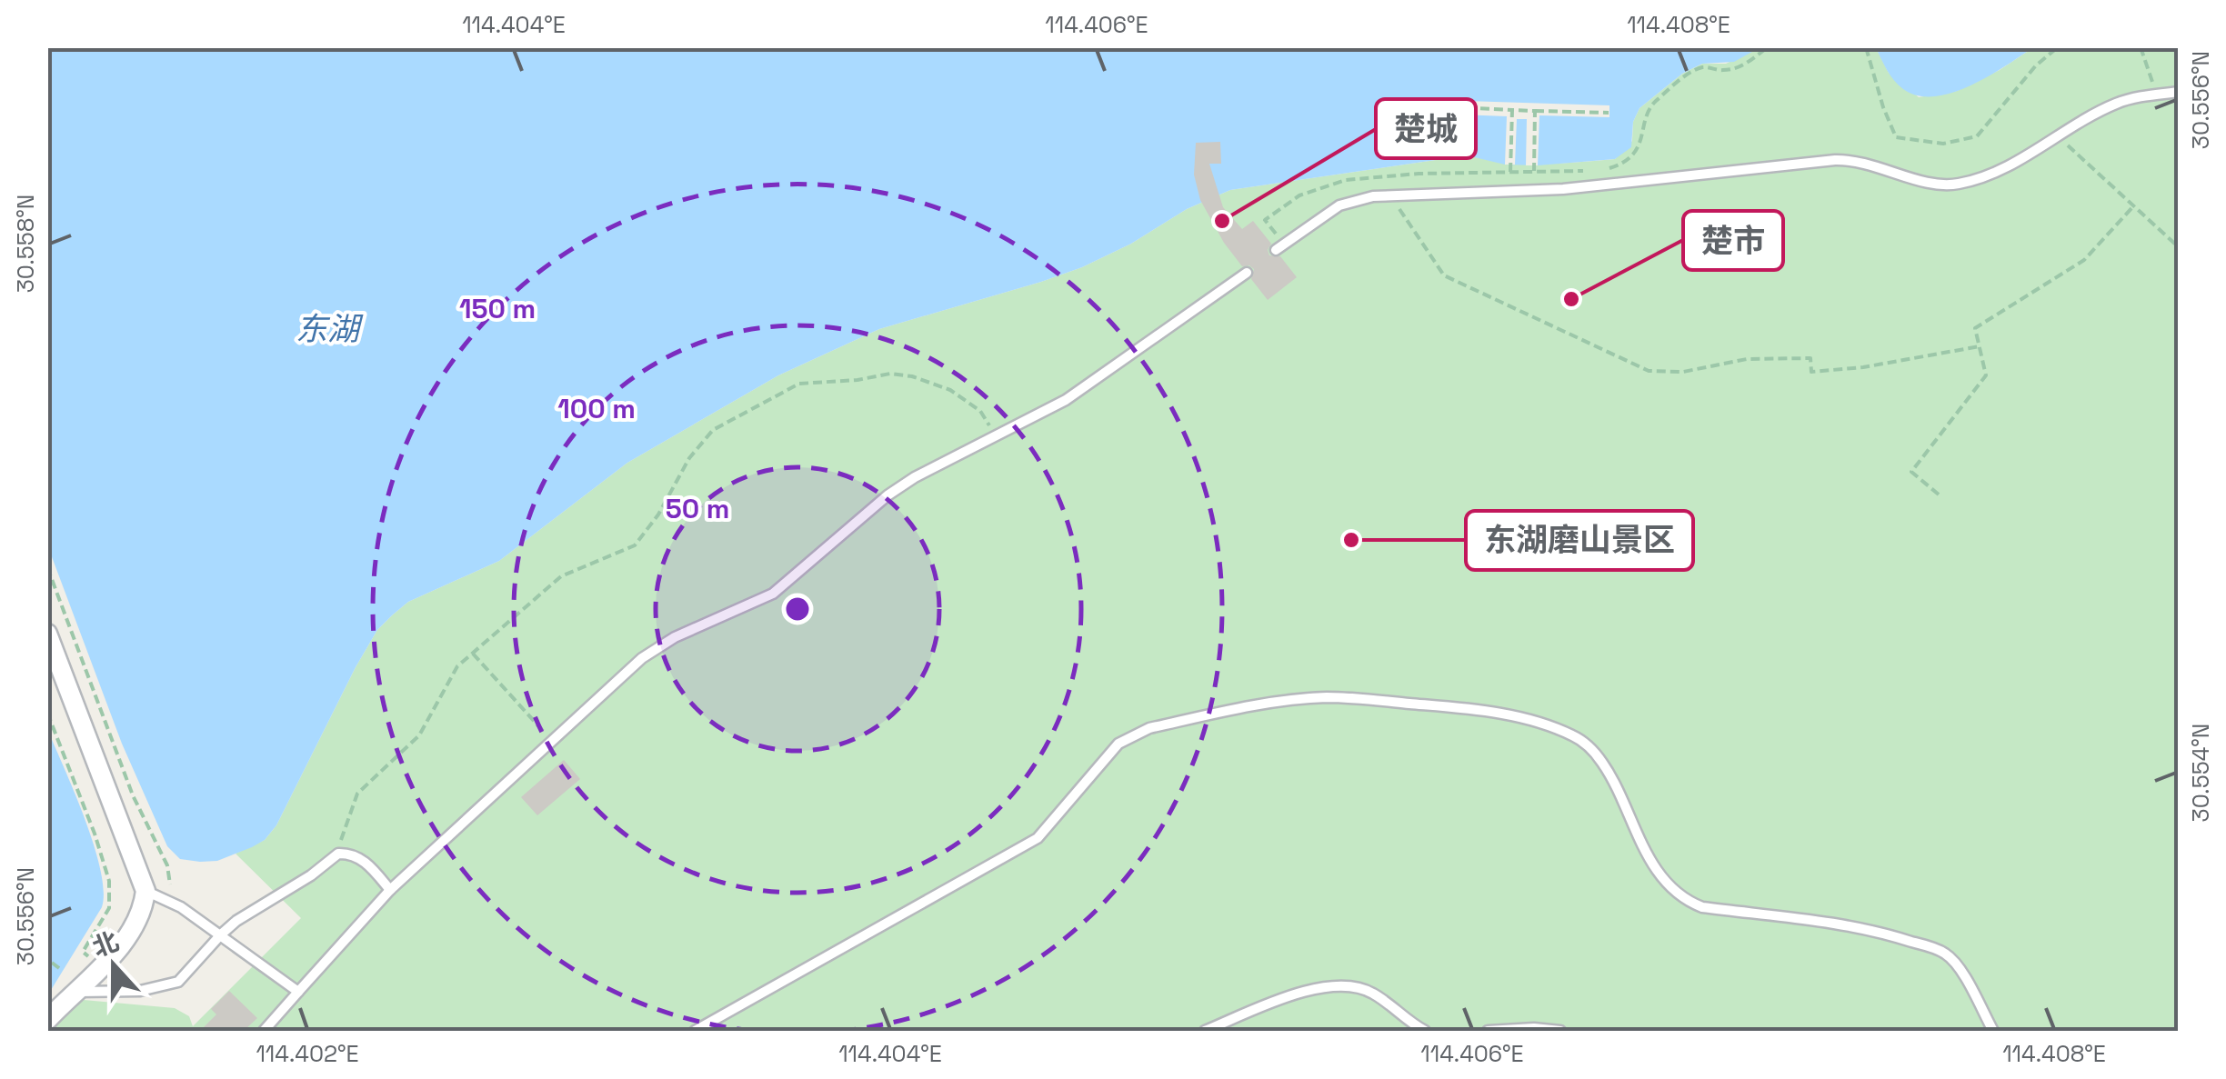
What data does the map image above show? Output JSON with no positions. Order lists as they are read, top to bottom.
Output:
{
  "water": ["东湖"],
  "places": ["楚城", "楚市", "东湖磨山景区"],
  "north": "top",
  "coordinates": [
    "114.404°E",
    "114.406°E",
    "114.408°E",
    "30.556°N",
    "30.558°N",
    "30.554°N",
    "114.402°E"
  ],
  "rings": ["150 m", "100 m", "50 m"]
}
